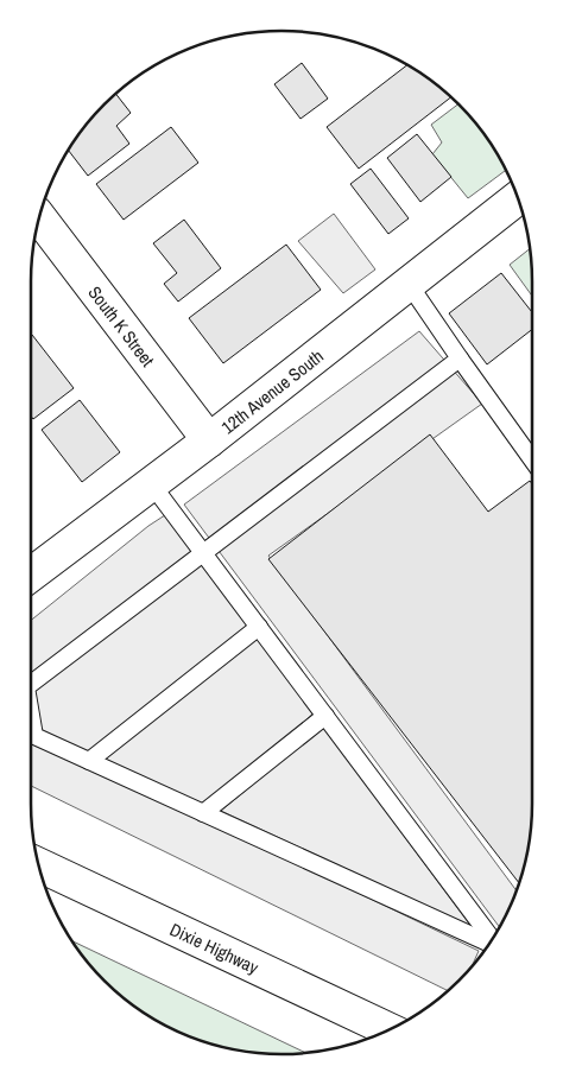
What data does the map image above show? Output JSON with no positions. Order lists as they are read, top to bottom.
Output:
{
  "streets": {
    "street": ["South K Street", "12th Avenue South", "Dixie Highway"]
  },
  "crossings": [
    ["South K Street", "12th Avenue South"]
  ]
}
